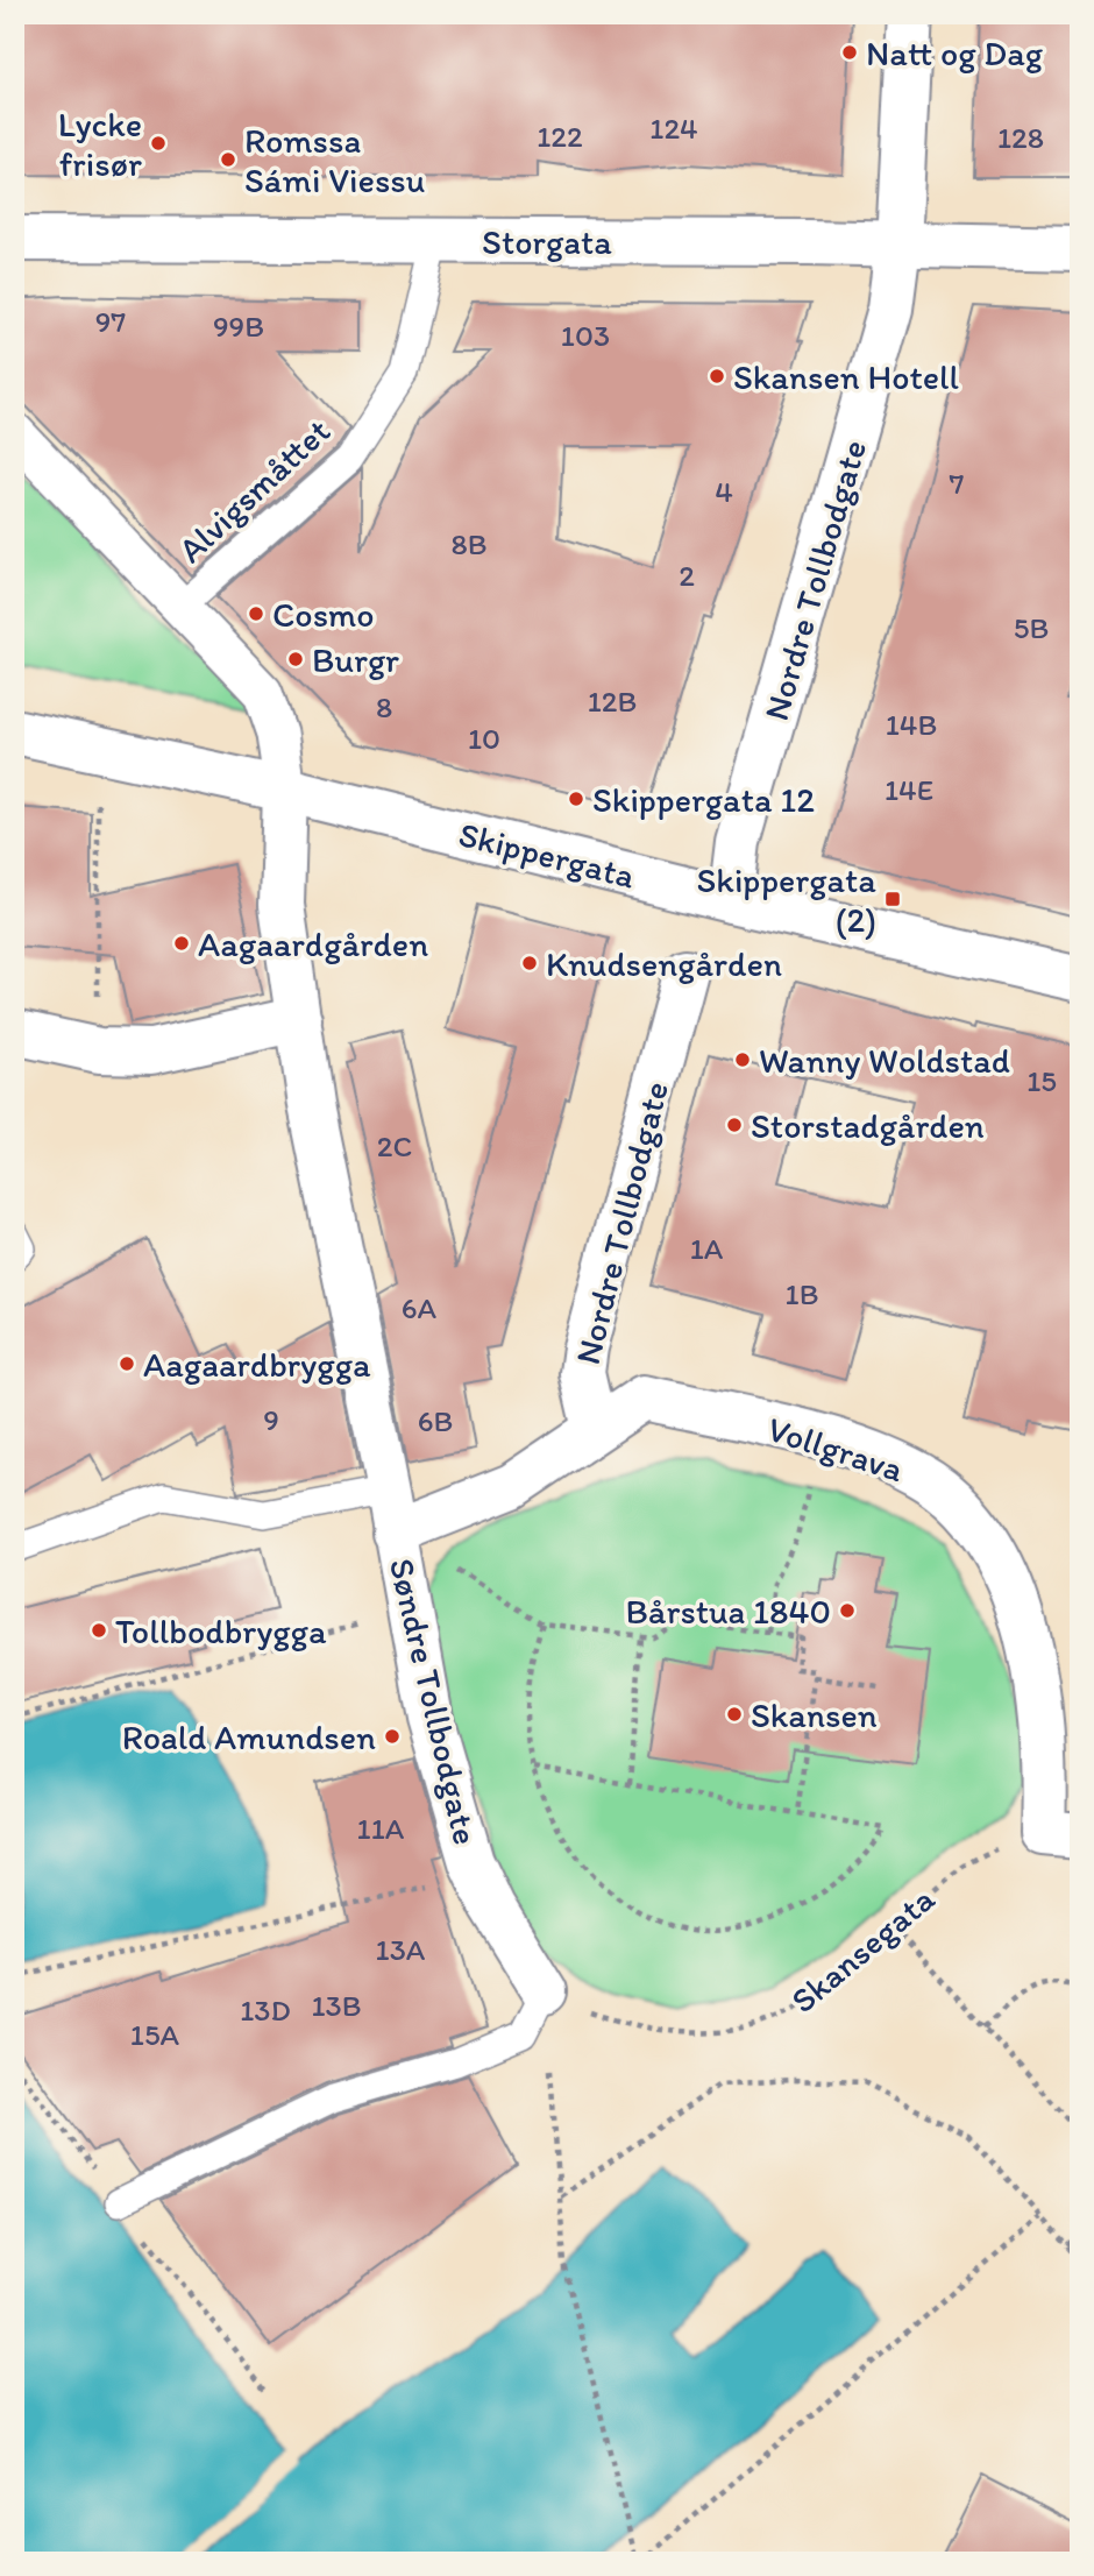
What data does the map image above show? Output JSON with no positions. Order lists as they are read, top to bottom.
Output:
{
  "streets": {
    "street": [
      "Storgata",
      "Nordre Tollbodgate",
      "Skippergata",
      "Vollgrava",
      "Søndre Tollbodgate"
    ],
    "lane": ["Alvigsmåttet"],
    "path": ["Skansegata"]
  },
  "crossings": [
    ["Storgata", "Alvigsmåttet"],
    ["Storgata", "Nordre Tollbodgate"],
    ["Nordre Tollbodgate", "Skippergata"],
    ["Nordre Tollbodgate", "Vollgrava"],
    ["Skippergata", "Søndre Tollbodgate"],
    ["Vollgrava", "Søndre Tollbodgate"],
    ["Vollgrava", "Skansegata"],
    ["Søndre Tollbodgate", "Skansegata"]
  ],
  "places": {
    "other": [
      "Natt og Dag",
      "Lycke frisør",
      "Romssa Sámi Viessu",
      "Skansen Hotell",
      "Cosmo",
      "Burgr",
      "Skippergata 12",
      "Aagaardgården",
      "Knudsengården",
      "Wanny Woldstad",
      "Storstadgården",
      "Aagaardbrygga",
      "Bårstua 1840",
      "Tollbodbrygga",
      "Skansen",
      "Roald Amundsen"
    ],
    "transit": ["Skippergata (2)"]
  },
  "house_numbers": [
    "124",
    "122",
    "128",
    "97",
    "99B",
    "103",
    "7",
    "4",
    "8B",
    "2",
    "5B",
    "12B",
    "8",
    "14B",
    "10",
    "14E",
    "15",
    "2C",
    "1A",
    "1B",
    "6A",
    "9",
    "6B",
    "11A",
    "13A",
    "13B",
    "13D",
    "15A"
  ]
}
